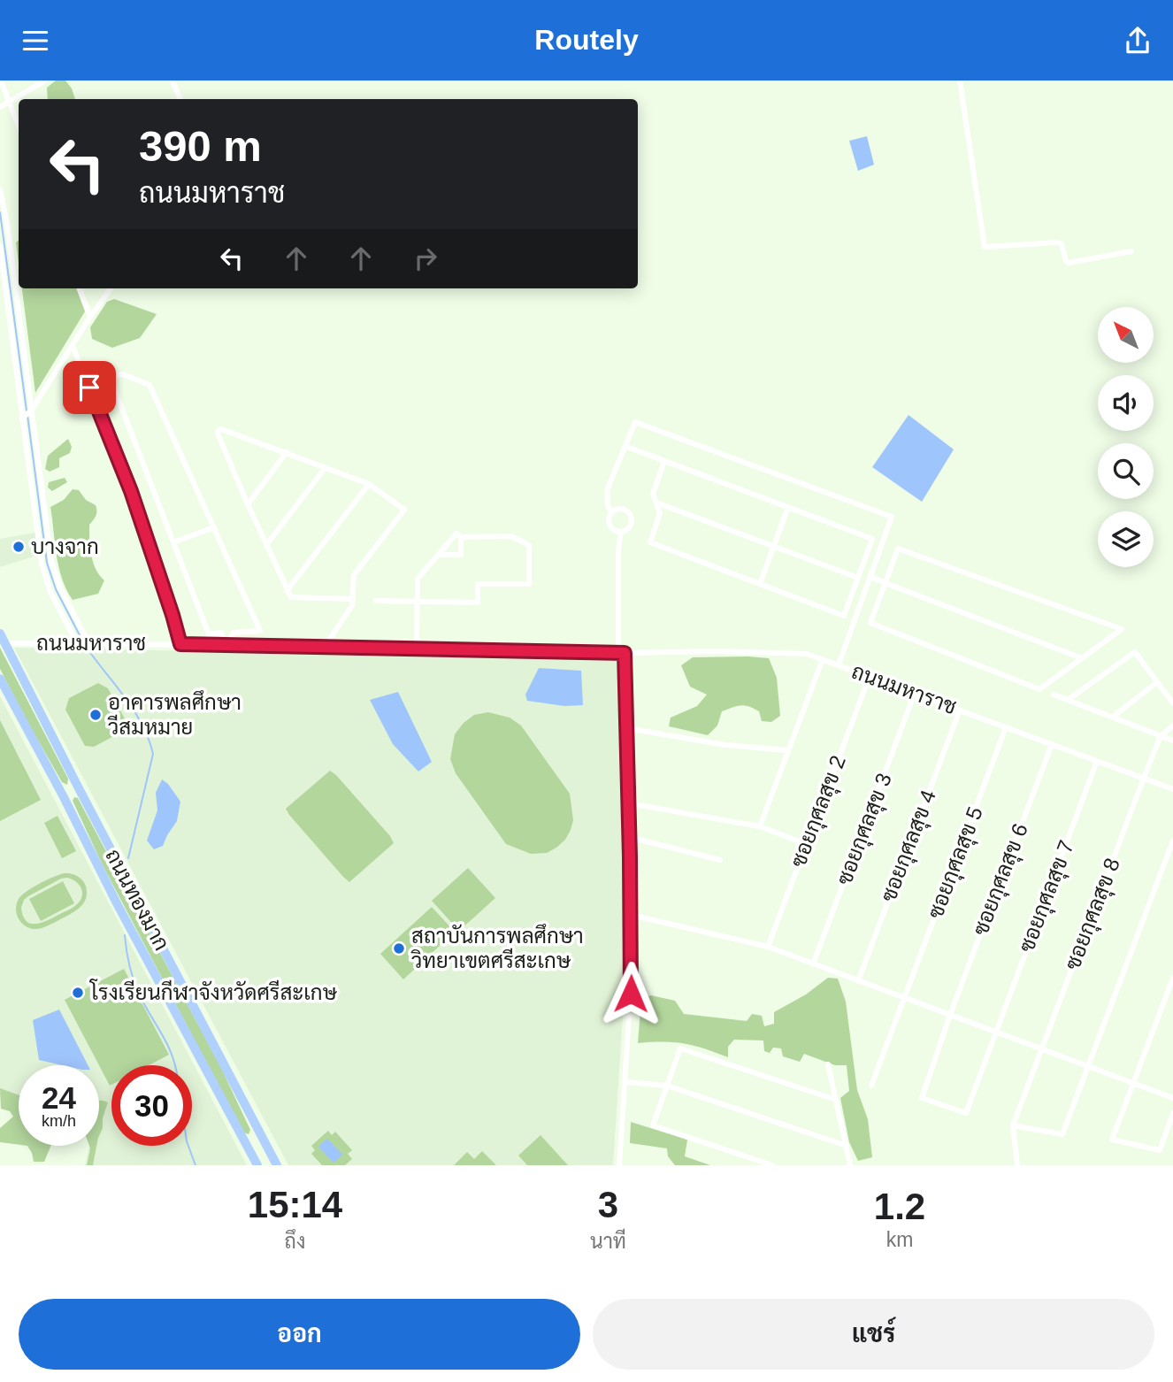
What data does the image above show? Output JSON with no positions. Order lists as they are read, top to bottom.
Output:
{
  "streets": {
    "main road": ["ถนนทองมาก"],
    "street": [
      "ถนนมหาราช",
      "ซอยกุศลสุข 2",
      "ซอยกุศลสุข 3",
      "ซอยกุศลสุข 4",
      "ซอยกุศลสุข 5",
      "ซอยกุศลสุข 6",
      "ซอยกุศลสุข 7",
      "ซอยกุศลสุข 8"
    ]
  },
  "crossings": [
    ["ถนนมหาราช", "ซอยกุศลสุข 2"],
    ["ถนนมหาราช", "ซอยกุศลสุข 3"],
    ["ถนนมหาราช", "ซอยกุศลสุข 4"],
    ["ถนนมหาราช", "ซอยกุศลสุข 5"],
    ["ถนนมหาราช", "ซอยกุศลสุข 6"],
    ["ถนนมหาราช", "ซอยกุศลสุข 7"],
    ["ถนนมหาราช", "ถนนทองมาก"],
    ["ถนนมหาราช", "ซอยกุศลสุข 8"],
    ["ซอยกุศลสุข 6", "ซอยกุศลสุข 7"]
  ],
  "places": [
    "บางจาก",
    "อาคารพลศึกษา วีสมหมาย",
    "สถาบันการพลศึกษา วิทยาเขตศรีสะเกษ",
    "โรงเรียนกีฬาจังหวัดศรีสะเกษ"
  ],
  "north": "top left",
  "page": {
    "header": "Routely",
    "turn": ["390 m", "ถนนมหาราช"],
    "speed": "24 km/h",
    "limit": "30",
    "eta": [
      "15:14",
      "ถึง",
      "3",
      "นาที",
      "1.2",
      "km"
    ],
    "buttons": ["ออก", "แชร์"]
  }
}
